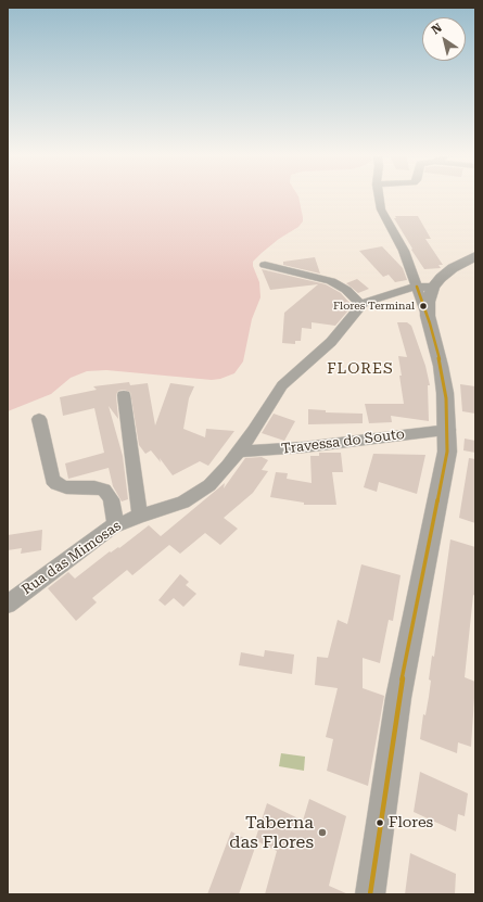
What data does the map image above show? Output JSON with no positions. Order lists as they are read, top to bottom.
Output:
{
  "streets": {
    "street": ["Travessa do Souto", "Rua das Mimosas"]
  },
  "crossings": [
    ["Travessa do Souto", "Rua das Mimosas"]
  ],
  "districts": ["FLORES"],
  "places": ["Flores Terminal", "Flores", "Taberna das Flores"],
  "north": "top left"
}
